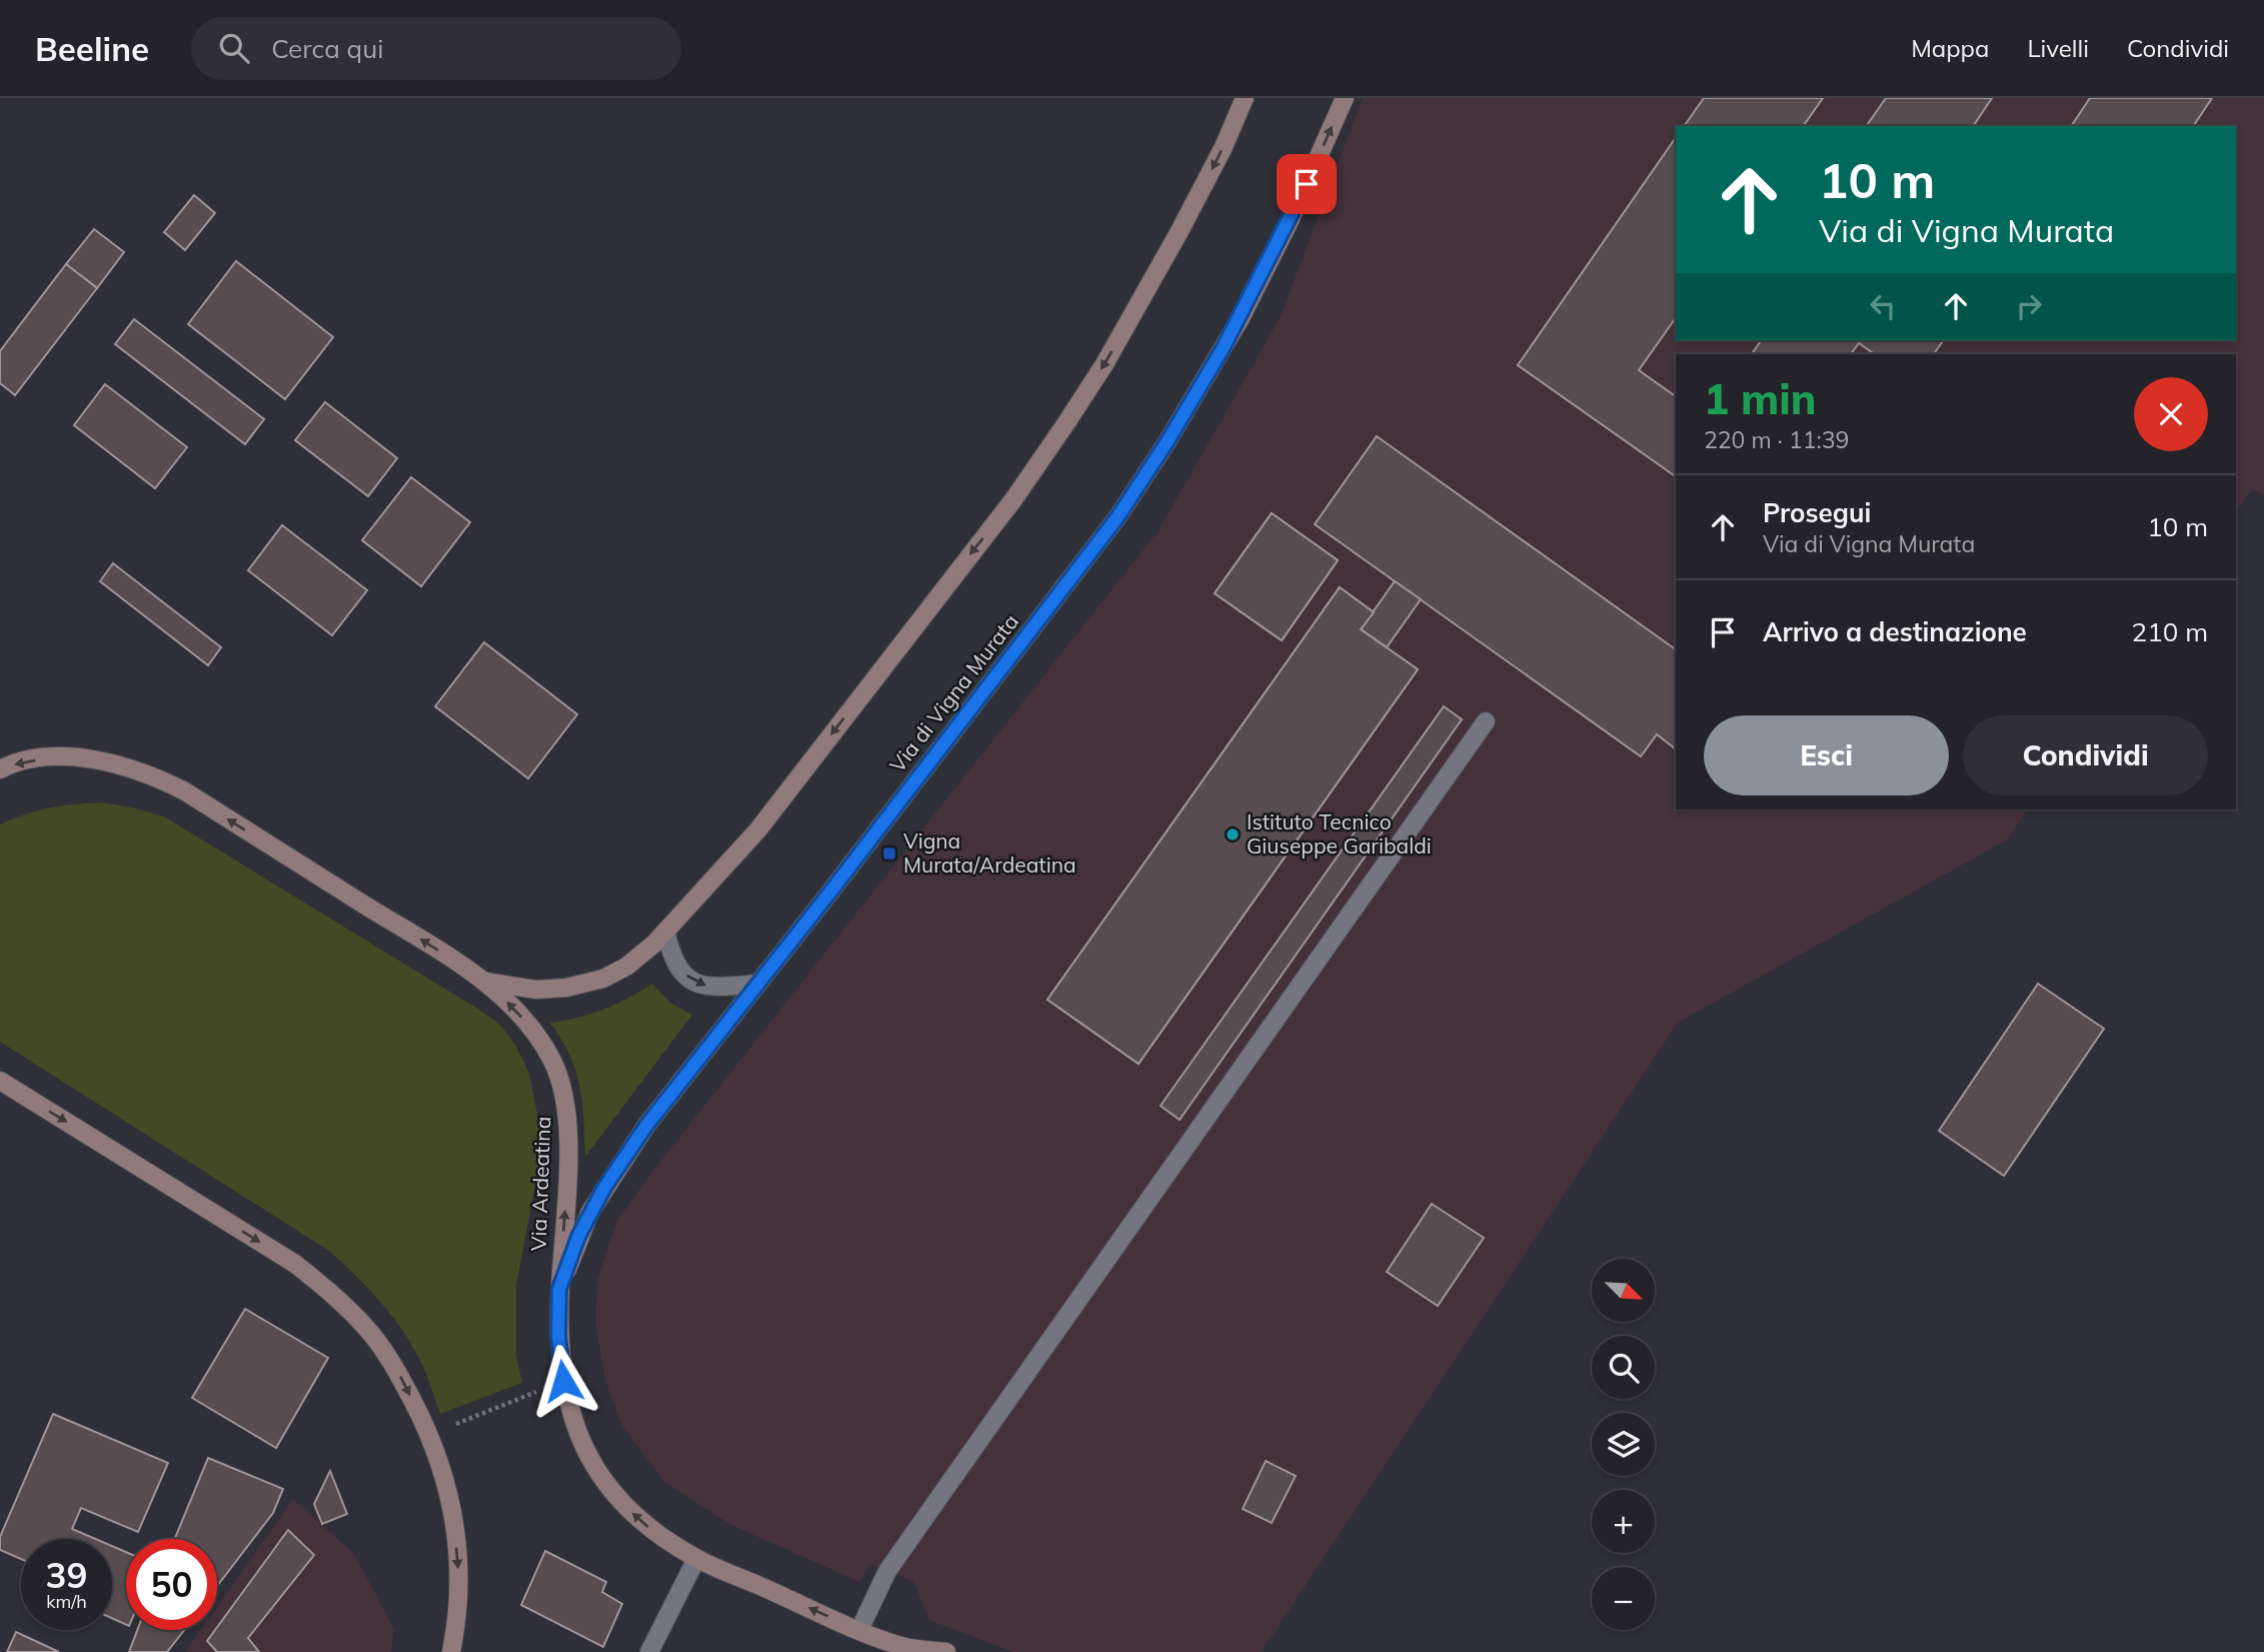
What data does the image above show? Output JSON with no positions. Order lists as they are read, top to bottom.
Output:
{
  "streets": {
    "main road": ["Via di Vigna Murata", "Via Ardeatina"]
  },
  "crossings": [
    ["Via di Vigna Murata", "Via Ardeatina"]
  ],
  "one_way": ["Via Ardeatina"],
  "places": {
    "other": ["Istituto Tecnico Giuseppe Garibaldi"],
    "transit": ["Vigna Murata/Ardeatina"]
  },
  "north": "bottom right",
  "page": {
    "header": "Beeline",
    "search": "Cerca qui",
    "nav": ["Mappa", "Livelli", "Condividi"],
    "turn": ["10 m", "Via di Vigna Murata"],
    "heading": ["1 min", "220 m · 11:39"],
    "list": [
      {
        "name": "Prosegui",
        "note": "Via di Vigna Murata",
        "value": "10 m"
      },
      {
        "name": "Arrivo a destinazione",
        "value": "210 m"
      }
    ],
    "buttons": ["Esci", "Condividi"],
    "map_buttons": ["+", "−"],
    "speed": "39 km/h",
    "limit": "50"
  }
}
